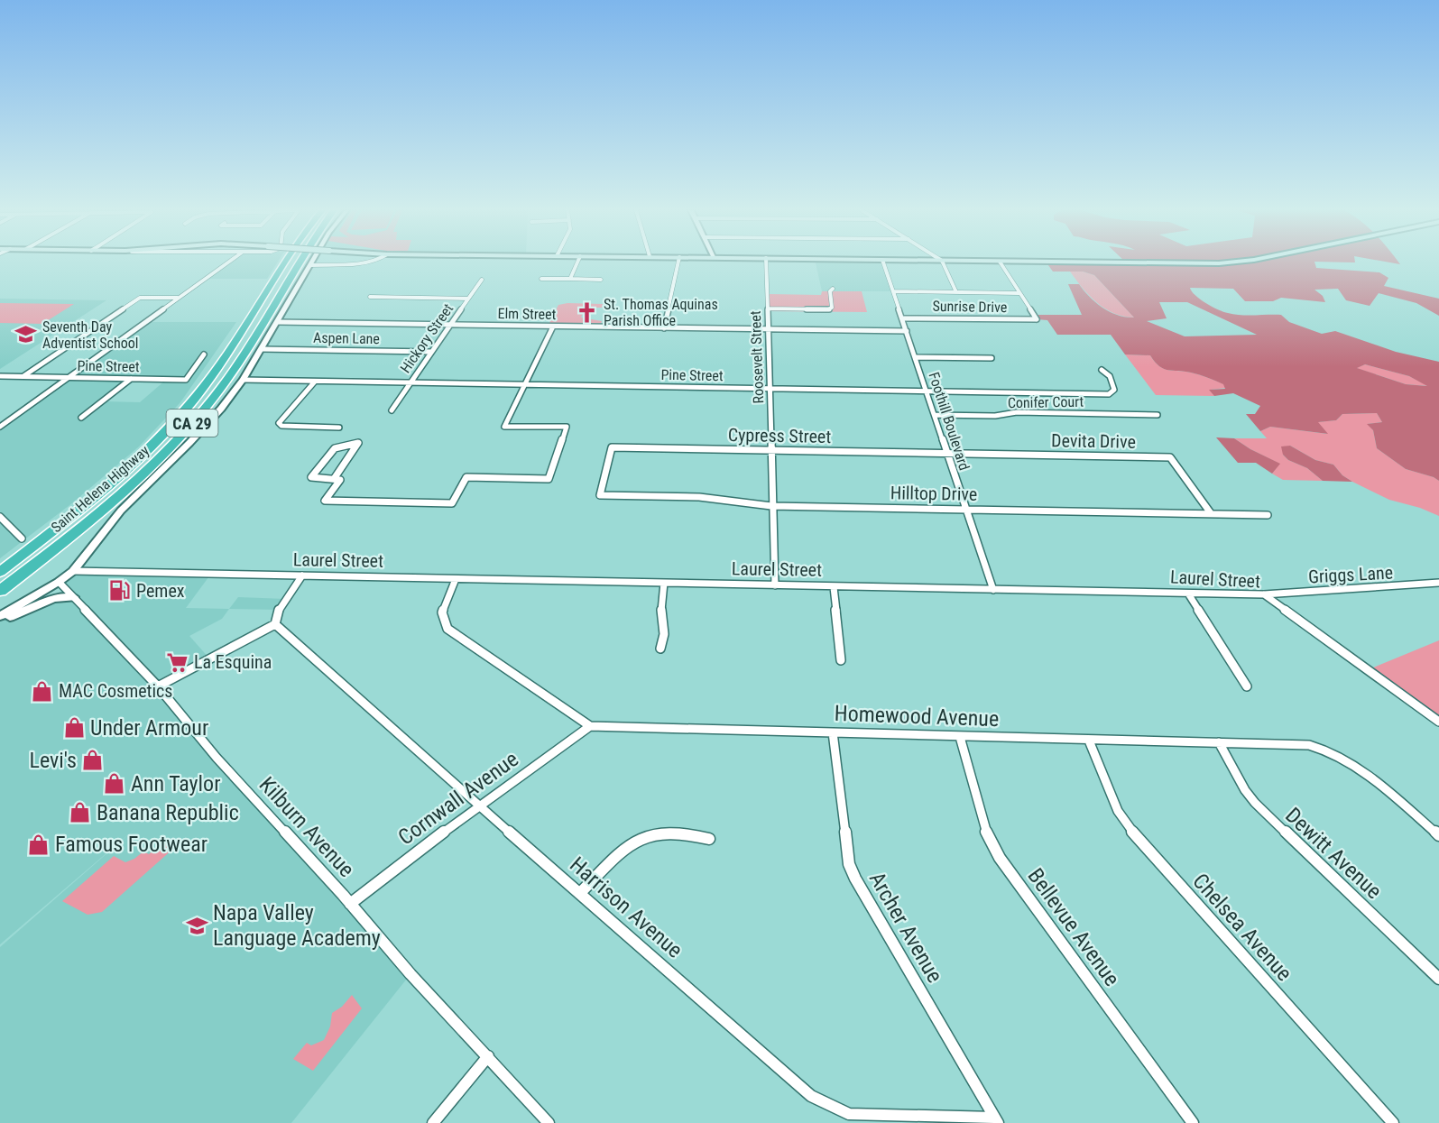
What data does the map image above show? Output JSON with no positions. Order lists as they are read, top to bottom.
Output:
{
  "streets": {
    "highway": ["CA 29", "Saint Helena Highway"],
    "street": [
      "Sunrise Drive",
      "Elm Street",
      "Aspen Lane",
      "Hickory Street",
      "Roosevelt Street",
      "Pine Street",
      "Conifer Court",
      "Foothill Boulevard",
      "Cypress Street",
      "Devita Drive",
      "Hilltop Drive",
      "Laurel Street",
      "Griggs Lane",
      "Homewood Avenue",
      "Cornwall Avenue",
      "Kilburn Avenue",
      "Dewitt Avenue",
      "Harrison Avenue",
      "Archer Avenue",
      "Bellevue Avenue",
      "Chelsea Avenue"
    ]
  },
  "crossings": [
    ["Sunrise Drive", "Foothill Boulevard"],
    ["Elm Street", "Hickory Street"],
    ["Elm Street", "Roosevelt Street"],
    ["Elm Street", "Foothill Boulevard"],
    ["Aspen Lane", "Hickory Street"],
    ["Hickory Street", "Pine Street"],
    ["Roosevelt Street", "Pine Street"],
    ["Roosevelt Street", "Cypress Street"],
    ["Roosevelt Street", "Hilltop Drive"],
    ["Roosevelt Street", "Laurel Street"],
    ["Pine Street", "Foothill Boulevard"],
    ["Conifer Court", "Foothill Boulevard"],
    ["Foothill Boulevard", "Cypress Street"],
    ["Foothill Boulevard", "Devita Drive"],
    ["Foothill Boulevard", "Hilltop Drive"],
    ["Foothill Boulevard", "Laurel Street"],
    ["Cypress Street", "Devita Drive"],
    ["Cypress Street", "Hilltop Drive"],
    ["Devita Drive", "Hilltop Drive"],
    ["Laurel Street", "Griggs Lane"],
    ["Homewood Avenue", "Cornwall Avenue"],
    ["Homewood Avenue", "Dewitt Avenue"],
    ["Homewood Avenue", "Archer Avenue"],
    ["Homewood Avenue", "Bellevue Avenue"],
    ["Homewood Avenue", "Chelsea Avenue"],
    ["Cornwall Avenue", "Kilburn Avenue"],
    ["Cornwall Avenue", "Harrison Avenue"],
    ["Harrison Avenue", "Archer Avenue"]
  ],
  "places": {
    "church": ["St. Thomas Aquinas Parish Office"],
    "school or university": ["Seventh Day Adventist School", "Napa Valley Language Academy"],
    "fuel station": ["Pemex"],
    "supermarket": ["La Esquina"],
    "shop": [
      "MAC Cosmetics",
      "Under Armour",
      "Levi's",
      "Ann Taylor",
      "Banana Republic",
      "Famous Footwear"
    ]
  }
}
